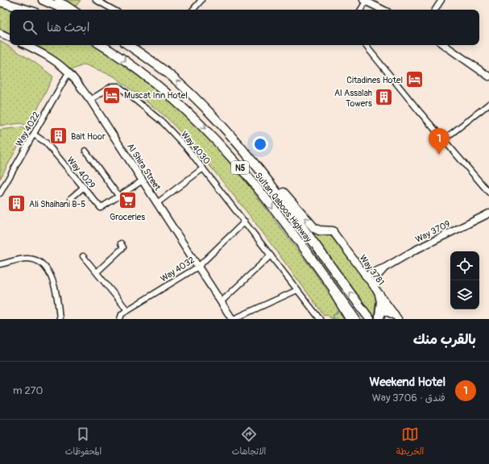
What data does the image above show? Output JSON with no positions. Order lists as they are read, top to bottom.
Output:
{
  "streets": {
    "highway": ["N5", "Sultan Qaboos Highway"],
    "street": [
      "Way 4022",
      "Way 4030",
      "Al Shira Street",
      "Way 4029",
      "Way 3709",
      "Way 4032",
      "Way 3781"
    ]
  },
  "crossings": [
    ["Way 4022", "Al Shira Street"],
    ["Way 4022", "Way 4029"],
    ["Way 4030", "Al Shira Street"],
    ["Way 4030", "Way 4032"],
    ["Al Shira Street", "Way 4029"],
    ["Al Shira Street", "Way 4032"],
    ["Way 3709", "Way 3781"]
  ],
  "places": {
    "hotel": ["Citadines Hotel", "Muscat Inn Hotel"],
    "building": ["Al Assalah Towers", "Bait Hoor", "Ali Shaihani B-5"],
    "supermarket": ["Groceries"]
  },
  "page": {
    "search": "ابحث هنا",
    "pins": "1",
    "heading": "بالقرب منك",
    "list": [
      {
        "mark": "1",
        "name": "Weekend Hotel",
        "note": "فندق · Way 3706",
        "value": "270 m"
      }
    ],
    "nav": ["الخريطة", "الاتجاهات", "المحفوظات"]
  }
}
